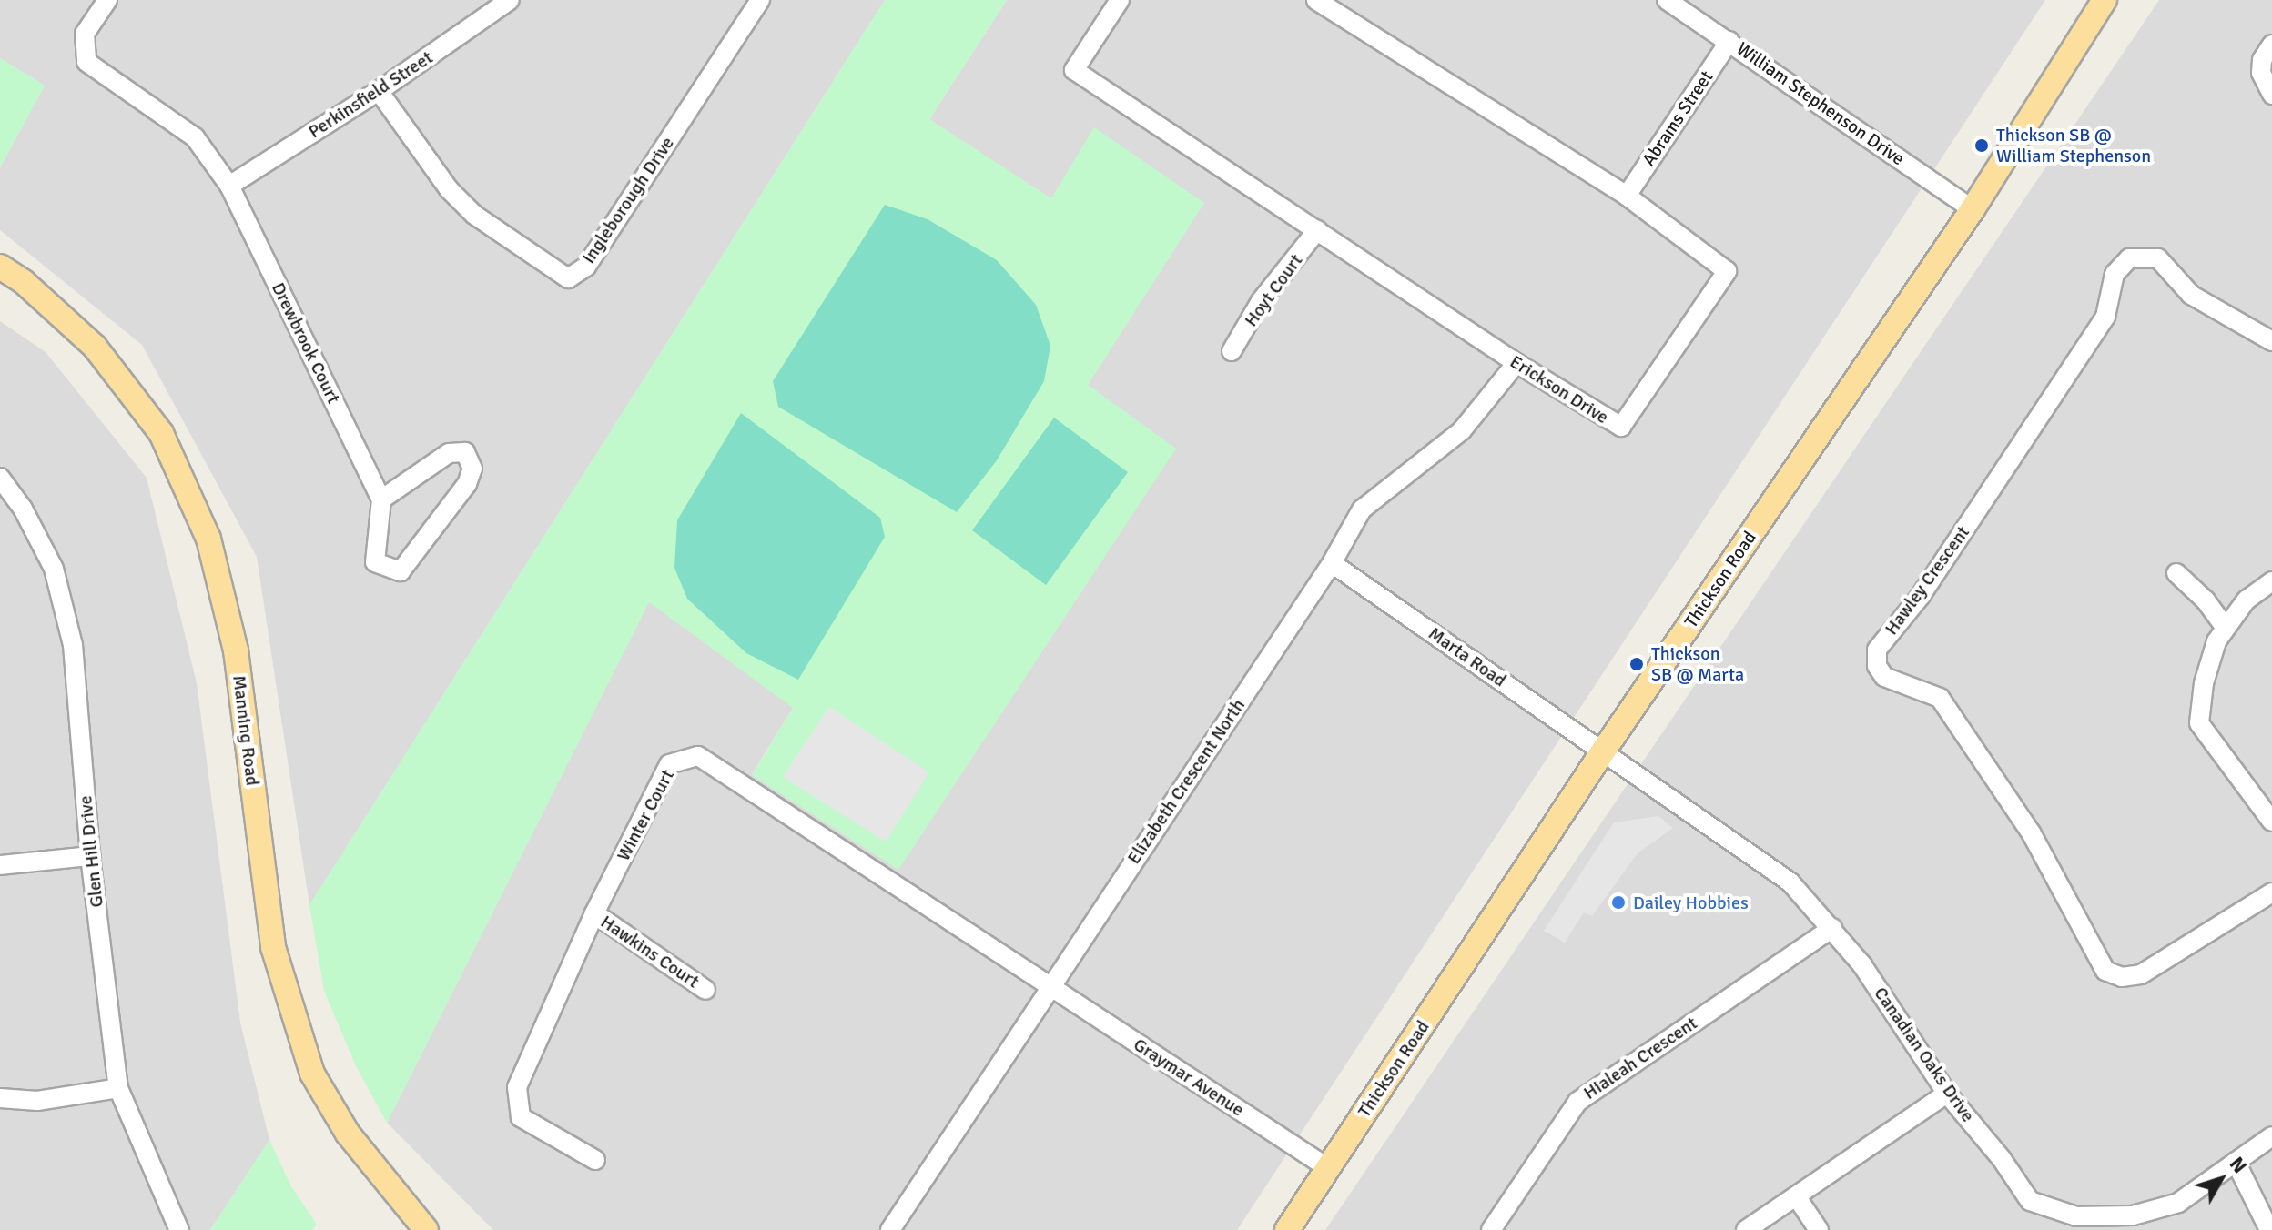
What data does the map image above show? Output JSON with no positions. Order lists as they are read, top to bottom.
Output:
{
  "streets": {
    "main road": ["Thickson Road", "Manning Road"],
    "street": [
      "Perkinsfield Street",
      "William Stephenson Drive",
      "Abrams Street",
      "Ingleborough Drive",
      "Hoyt Court",
      "Drewbrook Court",
      "Erickson Drive",
      "Hawley Crescent",
      "Marta Road",
      "Elizabeth Crescent North",
      "Winter Court",
      "Glen Hill Drive",
      "Hawkins Court",
      "Canadian Oaks Drive",
      "Hialeah Crescent",
      "Graymar Avenue"
    ]
  },
  "crossings": [
    ["Perkinsfield Street", "Ingleborough Drive"],
    ["Perkinsfield Street", "Drewbrook Court"],
    ["William Stephenson Drive", "Abrams Street"],
    ["William Stephenson Drive", "Thickson Road"],
    ["Abrams Street", "Erickson Drive"],
    ["Hoyt Court", "Erickson Drive"],
    ["Erickson Drive", "Elizabeth Crescent North"],
    ["Thickson Road", "Marta Road"],
    ["Thickson Road", "Canadian Oaks Drive"],
    ["Thickson Road", "Graymar Avenue"],
    ["Marta Road", "Elizabeth Crescent North"],
    ["Marta Road", "Canadian Oaks Drive"],
    ["Elizabeth Crescent North", "Winter Court"],
    ["Elizabeth Crescent North", "Graymar Avenue"],
    ["Winter Court", "Hawkins Court"],
    ["Winter Court", "Graymar Avenue"],
    ["Canadian Oaks Drive", "Hialeah Crescent"]
  ],
  "places": ["Thickson SB @ William Stephenson", "Thickson SB @ Marta", "Dailey Hobbies"],
  "north": "top right"
}
